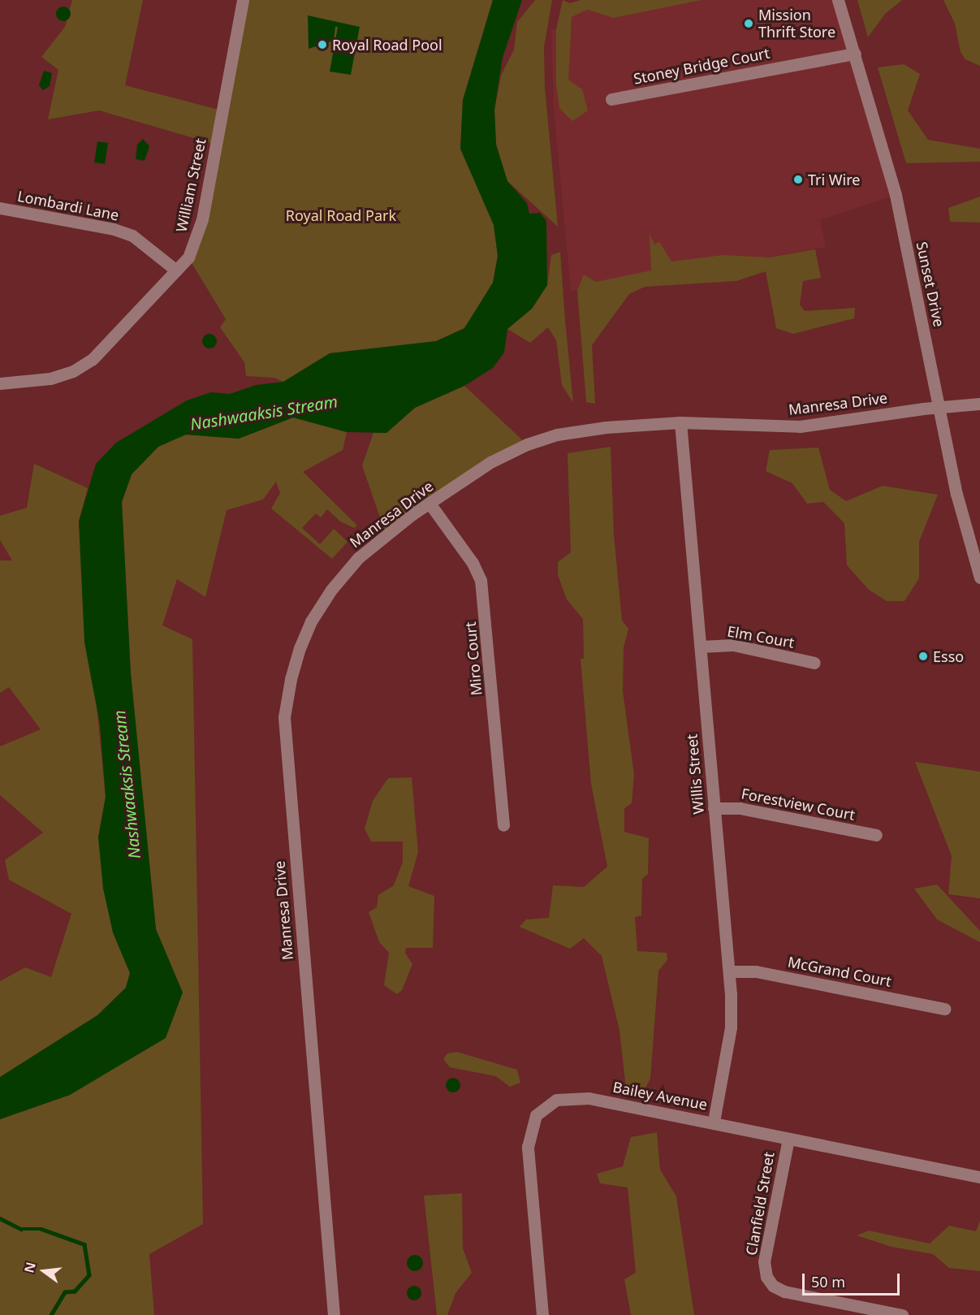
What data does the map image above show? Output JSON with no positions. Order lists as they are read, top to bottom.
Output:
{
  "streets": {
    "street": [
      "Stoney Bridge Court",
      "William Street",
      "Lombardi Lane",
      "Sunset Drive",
      "Manresa Drive",
      "Elm Court",
      "Miro Court",
      "Willis Street",
      "Forestview Court",
      "McGrand Court",
      "Bailey Avenue",
      "Clanfield Street"
    ]
  },
  "crossings": [
    ["Stoney Bridge Court", "Sunset Drive"],
    ["William Street", "Lombardi Lane"],
    ["Sunset Drive", "Manresa Drive"],
    ["Manresa Drive", "Miro Court"],
    ["Manresa Drive", "Willis Street"],
    ["Elm Court", "Willis Street"],
    ["Willis Street", "Forestview Court"],
    ["Willis Street", "McGrand Court"],
    ["Willis Street", "Bailey Avenue"],
    ["Bailey Avenue", "Clanfield Street"]
  ],
  "water": ["Nashwaaksis Stream"],
  "parks": ["Royal Road Park"],
  "places": [
    "Mission Thrift Store",
    "Royal Road Pool",
    "Tri Wire",
    "Esso"
  ],
  "scale_bar": "50 m",
  "north": "left"
}
